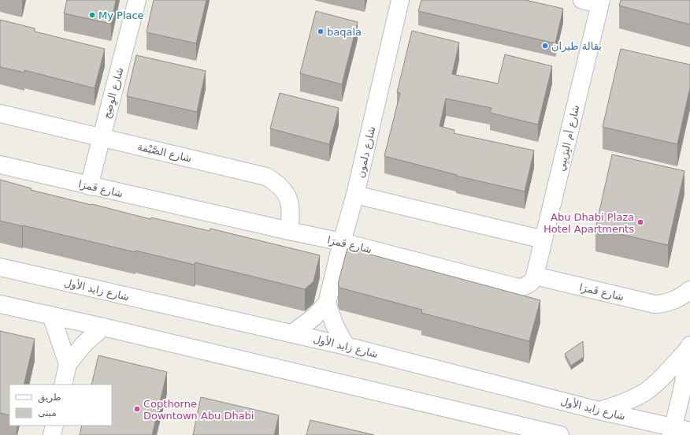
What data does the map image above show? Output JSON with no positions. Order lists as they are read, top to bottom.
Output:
{
  "streets": {
    "street": [
      "شارع الوِضِح",
      "شارع أم اليِرَيبِي",
      "شارع الصَّيْمَة",
      "شارع دلمون",
      "شارع قَمرَا",
      "شارع زايد الأول"
    ]
  },
  "crossings": [
    ["شارع الوِضِح", "شارع الصَّيْمَة"],
    ["شارع الوِضِح", "شارع قَمرَا"],
    ["شارع أم اليِرَيبِي", "شارع قَمرَا"],
    ["شارع الصَّيْمَة", "شارع قَمرَا"],
    ["شارع دلمون", "شارع قَمرَا"],
    ["شارع دلمون", "شارع زايد الأول"]
  ],
  "places": [
    "My Place",
    "baqala",
    "بقالة طيران",
    "Abu Dhabi Plaza Hotel Apartments",
    "Copthorne Downtown Abu Dhabi"
  ],
  "legend": ["طريق", "مبنى"]
}
